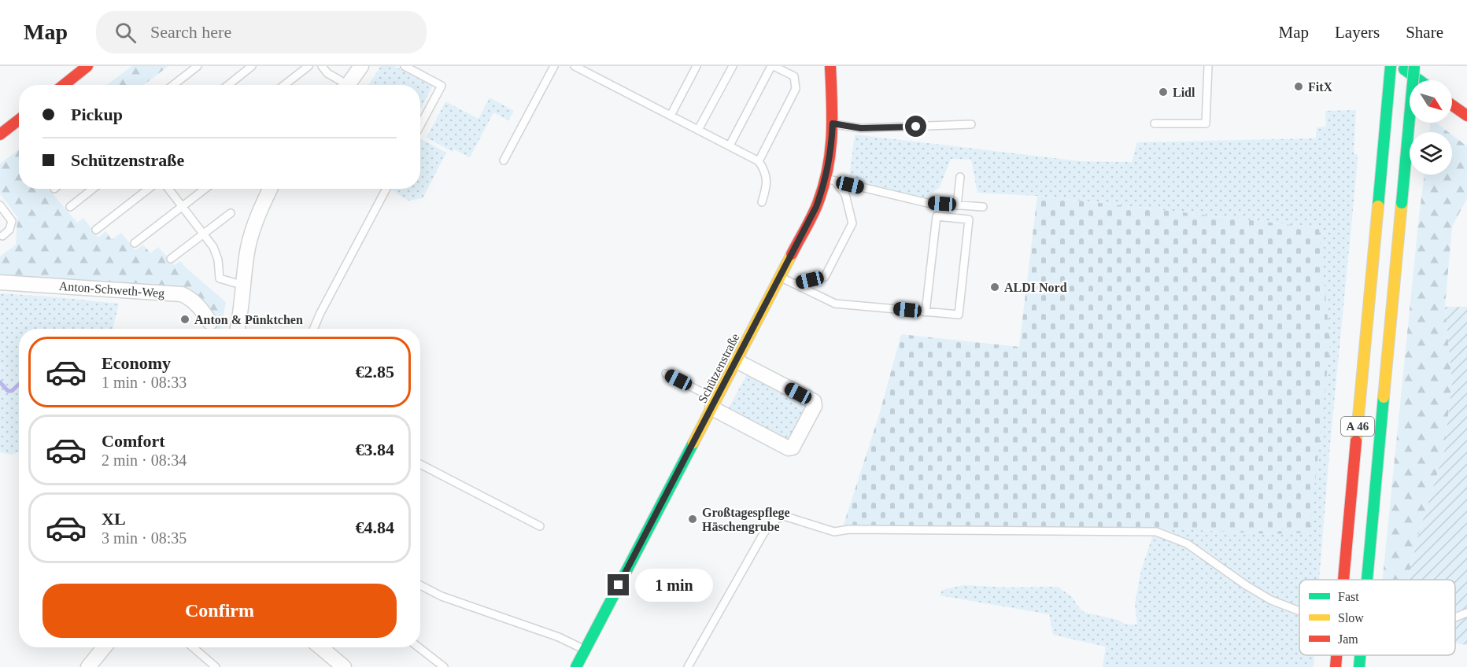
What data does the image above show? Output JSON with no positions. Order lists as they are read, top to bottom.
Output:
{
  "streets": {
    "main road": ["Schützenstraße", "A 46"],
    "street": ["Anton-Schweth-Weg"]
  },
  "places": [
    "FitX",
    "Lidl",
    "ALDI Nord",
    "Anton & Pünktchen",
    "Großtagespflege Häschengrube"
  ],
  "legend": ["Fast", "Slow", "Jam"],
  "north": "bottom right",
  "page": {
    "header": "Map",
    "search": "Search here",
    "nav": ["Map", "Layers", "Share"],
    "banner": ["Pickup", "Schützenstraße"],
    "list": [
      {
        "name": "Economy",
        "note": "1 min · 08:33",
        "value": "€2.85"
      },
      {
        "name": "Comfort",
        "note": "2 min · 08:34",
        "value": "€3.84"
      },
      {
        "name": "XL",
        "note": "3 min · 08:35",
        "value": "€4.84"
      }
    ],
    "bubble": "1 min",
    "buttons": "Confirm"
  }
}
